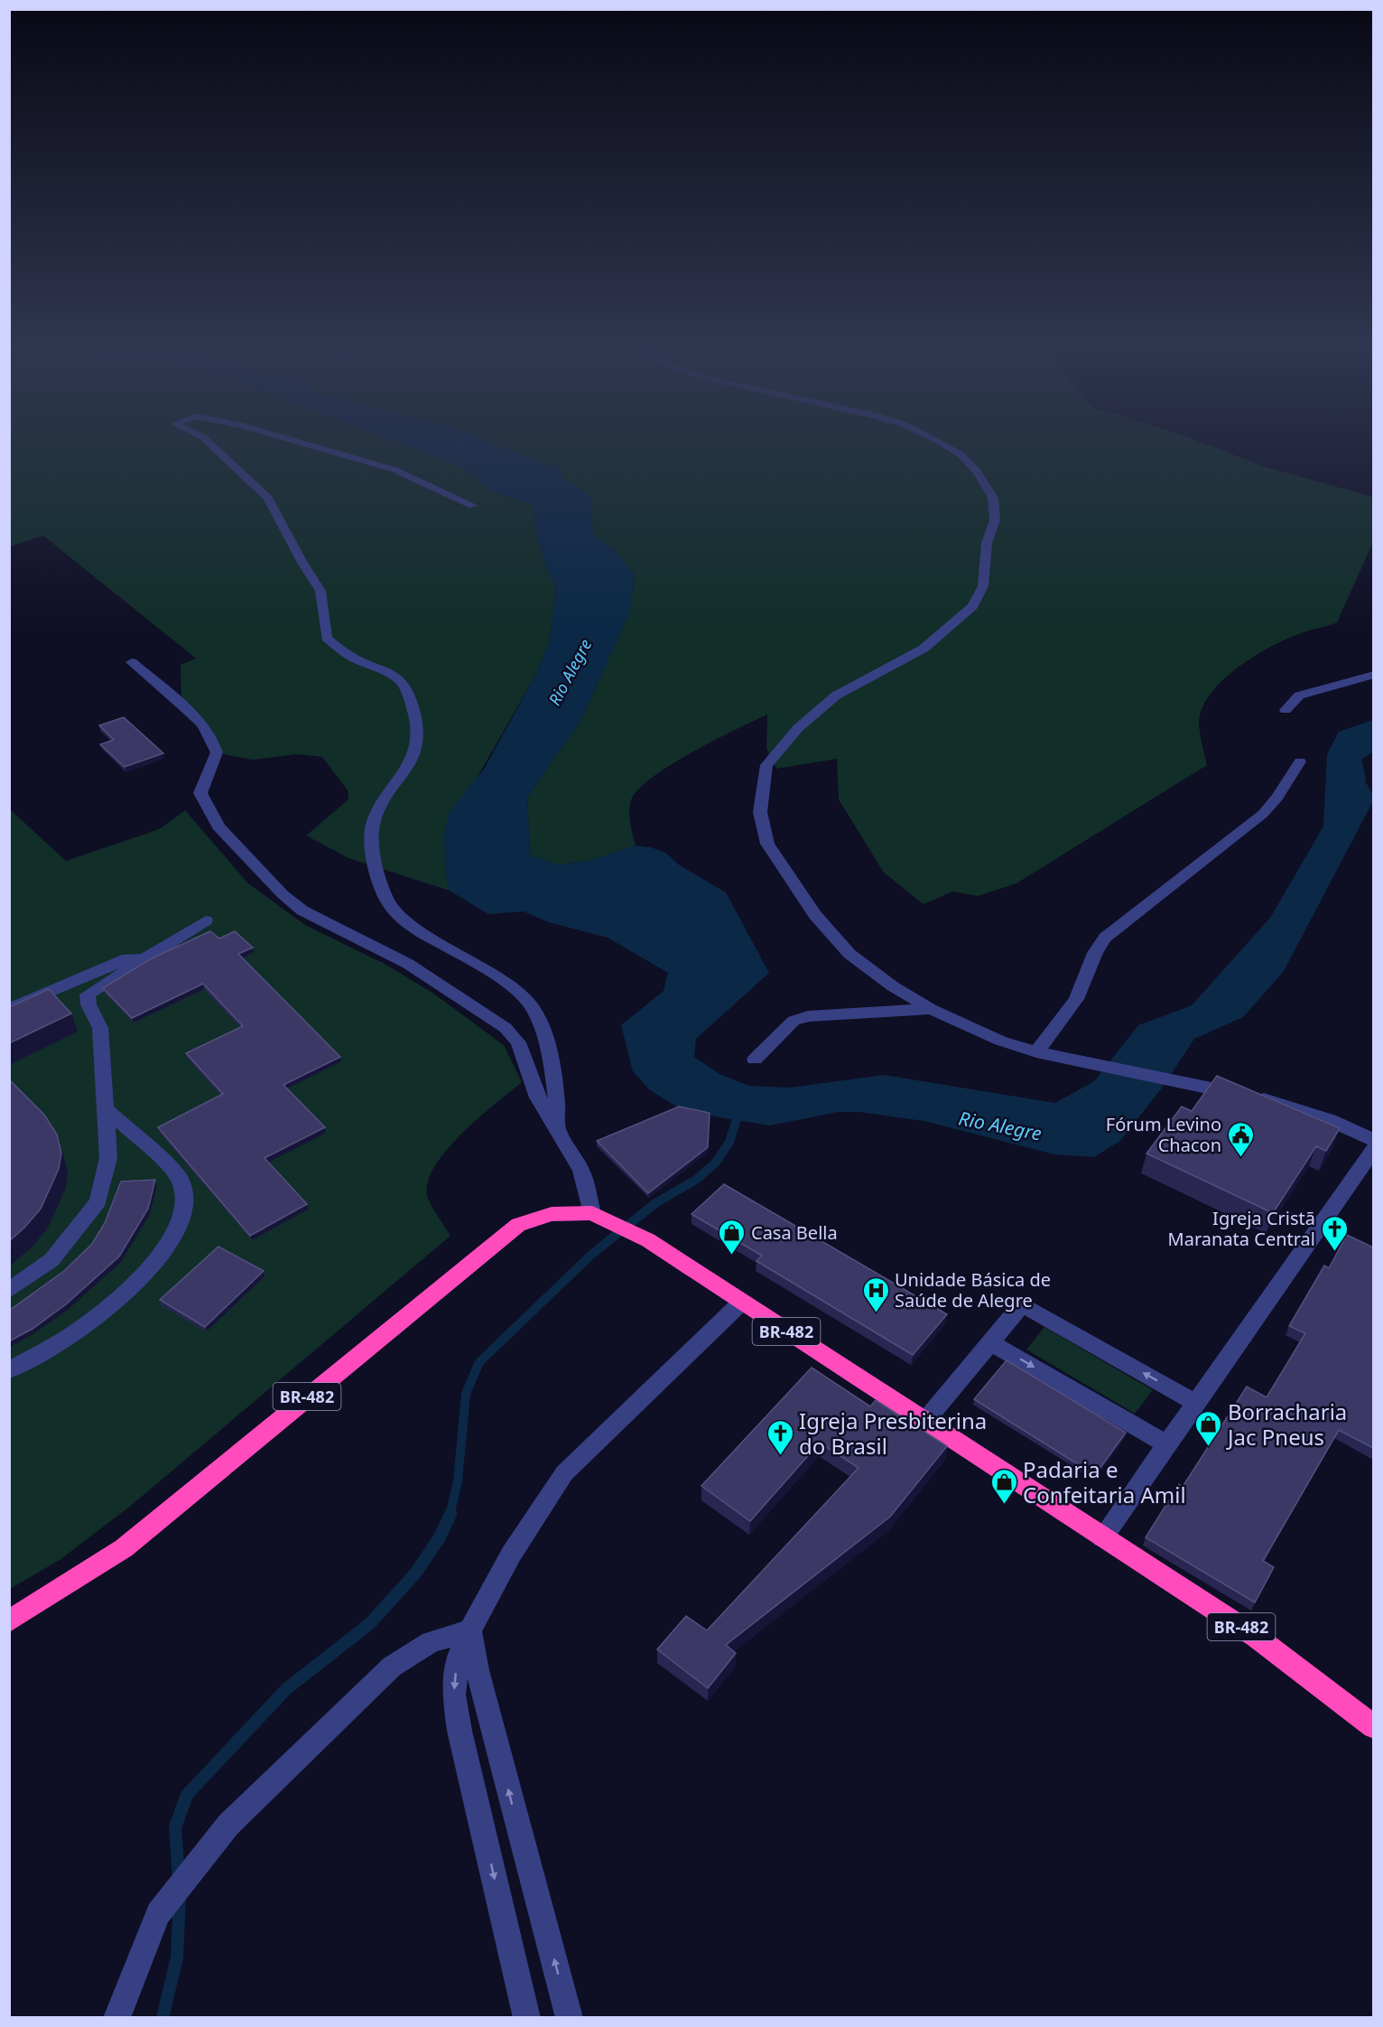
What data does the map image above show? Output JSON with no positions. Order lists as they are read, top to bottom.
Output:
{
  "streets": {
    "highway": ["BR-482"]
  },
  "water": ["Rio Alegre"],
  "places": {
    "public building": ["Fórum Levino Chacon"],
    "church": ["Igreja Cristã Maranata Central", "Igreja Presbiterina do Brasil"],
    "shop": ["Casa Bella", "Borracharia Jac Pneus", "Padaria e Confeitaria Amil"],
    "hospital": ["Unidade Básica de Saúde de Alegre"]
  }
}
